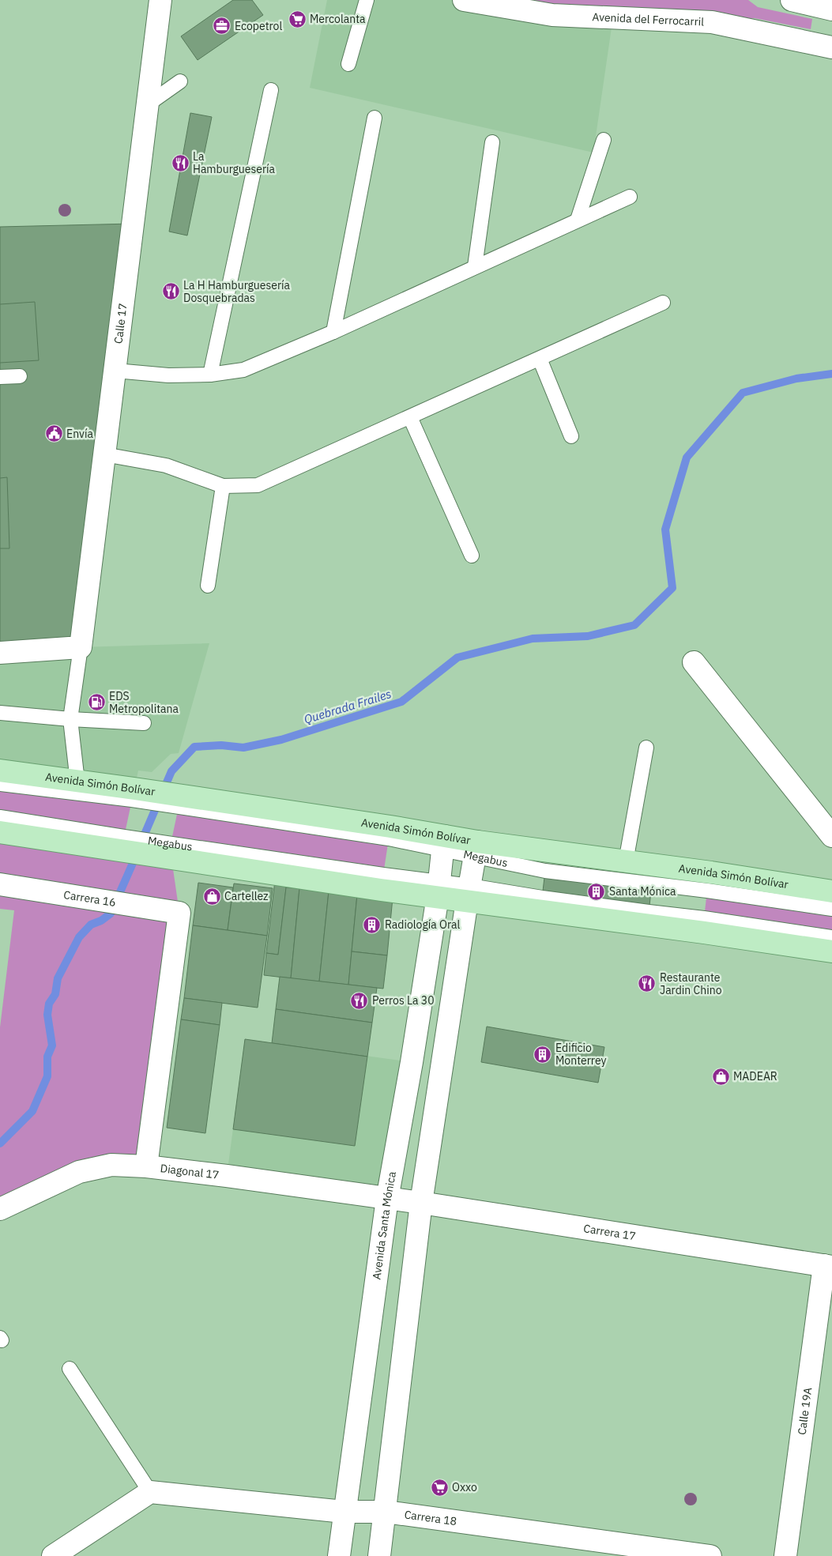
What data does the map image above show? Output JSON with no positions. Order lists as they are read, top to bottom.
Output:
{
  "streets": {
    "main road": ["Avenida Simón Bolívar"],
    "street": [
      "Avenida del Ferrocarril",
      "Calle 17",
      "Carrera 16",
      "Diagonal 17",
      "Avenida Santa Mónica",
      "Carrera 17",
      "Calle 19A",
      "Carrera 18"
    ],
    "lane": ["Megabus"]
  },
  "crossings": [
    ["Avenida Simón Bolívar", "Megabus"],
    ["Avenida Simón Bolívar", "Avenida Santa Mónica"],
    ["Carrera 16", "Diagonal 17"],
    ["Diagonal 17", "Avenida Santa Mónica"],
    ["Diagonal 17", "Carrera 17"],
    ["Avenida Santa Mónica", "Carrera 17"],
    ["Avenida Santa Mónica", "Carrera 18"],
    ["Carrera 17", "Calle 19A"]
  ],
  "water": ["Quebrada Frailes"],
  "places": {
    "supermarket": ["Mercolanta", "Oxxo"],
    "office": ["Ecopetrol"],
    "restaurant": [
      "La Hamburguesería",
      "La H Hamburguesería Dosquebradas",
      "Restaurante Jardin Chino",
      "Perros La 30"
    ],
    "public building": ["Envía"],
    "fuel station": ["EDS Metropolitana"],
    "building": ["Santa Mónica", "Radiología Oral", "Edificio Monterrey"],
    "shop": ["Cartellez", "MADEAR"]
  }
}
